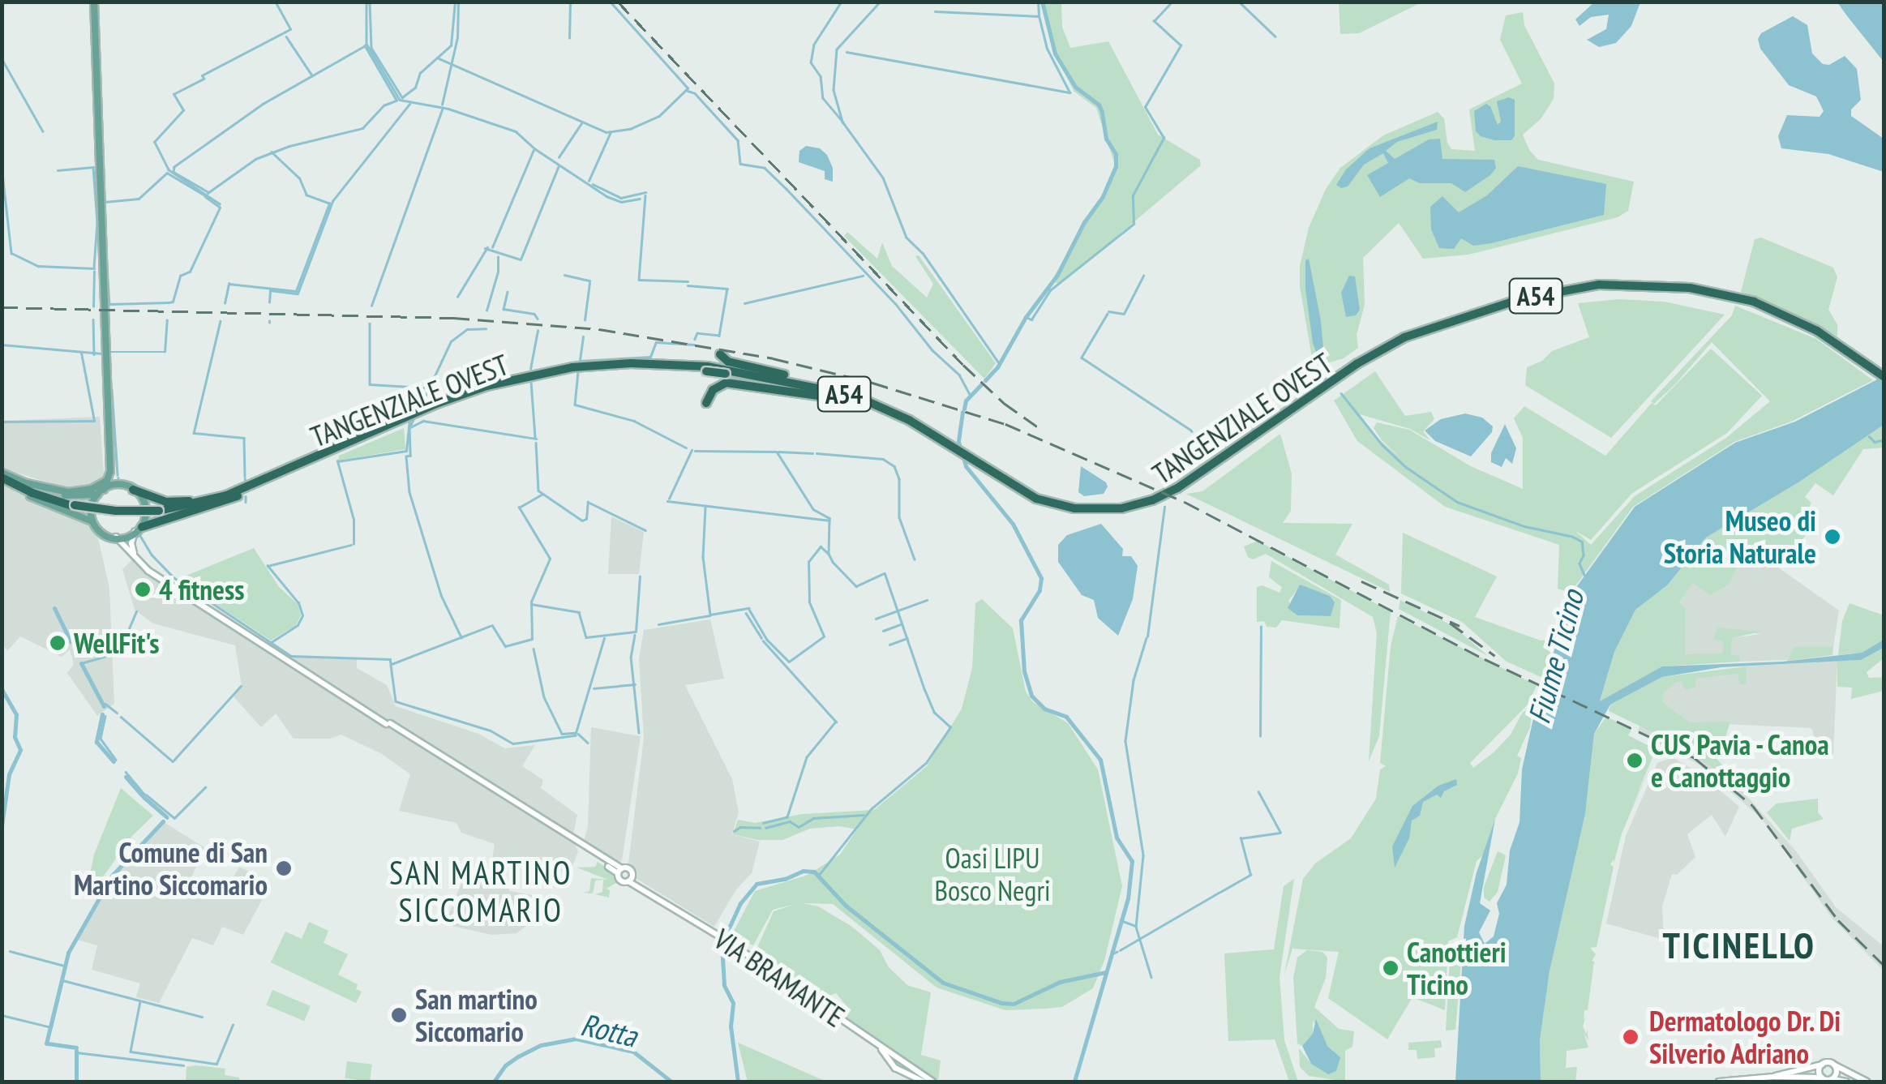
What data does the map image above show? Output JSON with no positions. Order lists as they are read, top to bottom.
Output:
{
  "streets": {
    "highway": ["A54", "TANGENZIALE OVEST"],
    "main road": ["VIA BRAMANTE"]
  },
  "crossings": [
    ["A54", "TANGENZIALE OVEST"]
  ],
  "districts": ["SAN MARTINO SICCOMARIO", "TICINELLO"],
  "water": ["Fiume Ticino", "Rotta"],
  "parks": ["Oasi LIPU Bosco Negri"],
  "places": [
    "Museo di Storia Naturale",
    "4 fitness",
    "WellFit's",
    "CUS Pavia - Canoa e Canottaggio",
    "Comune di San Martino Siccomario",
    "Canottieri Ticino",
    "San martino Siccomario",
    "Dermatologo Dr. Di Silverio Adriano"
  ]
}
